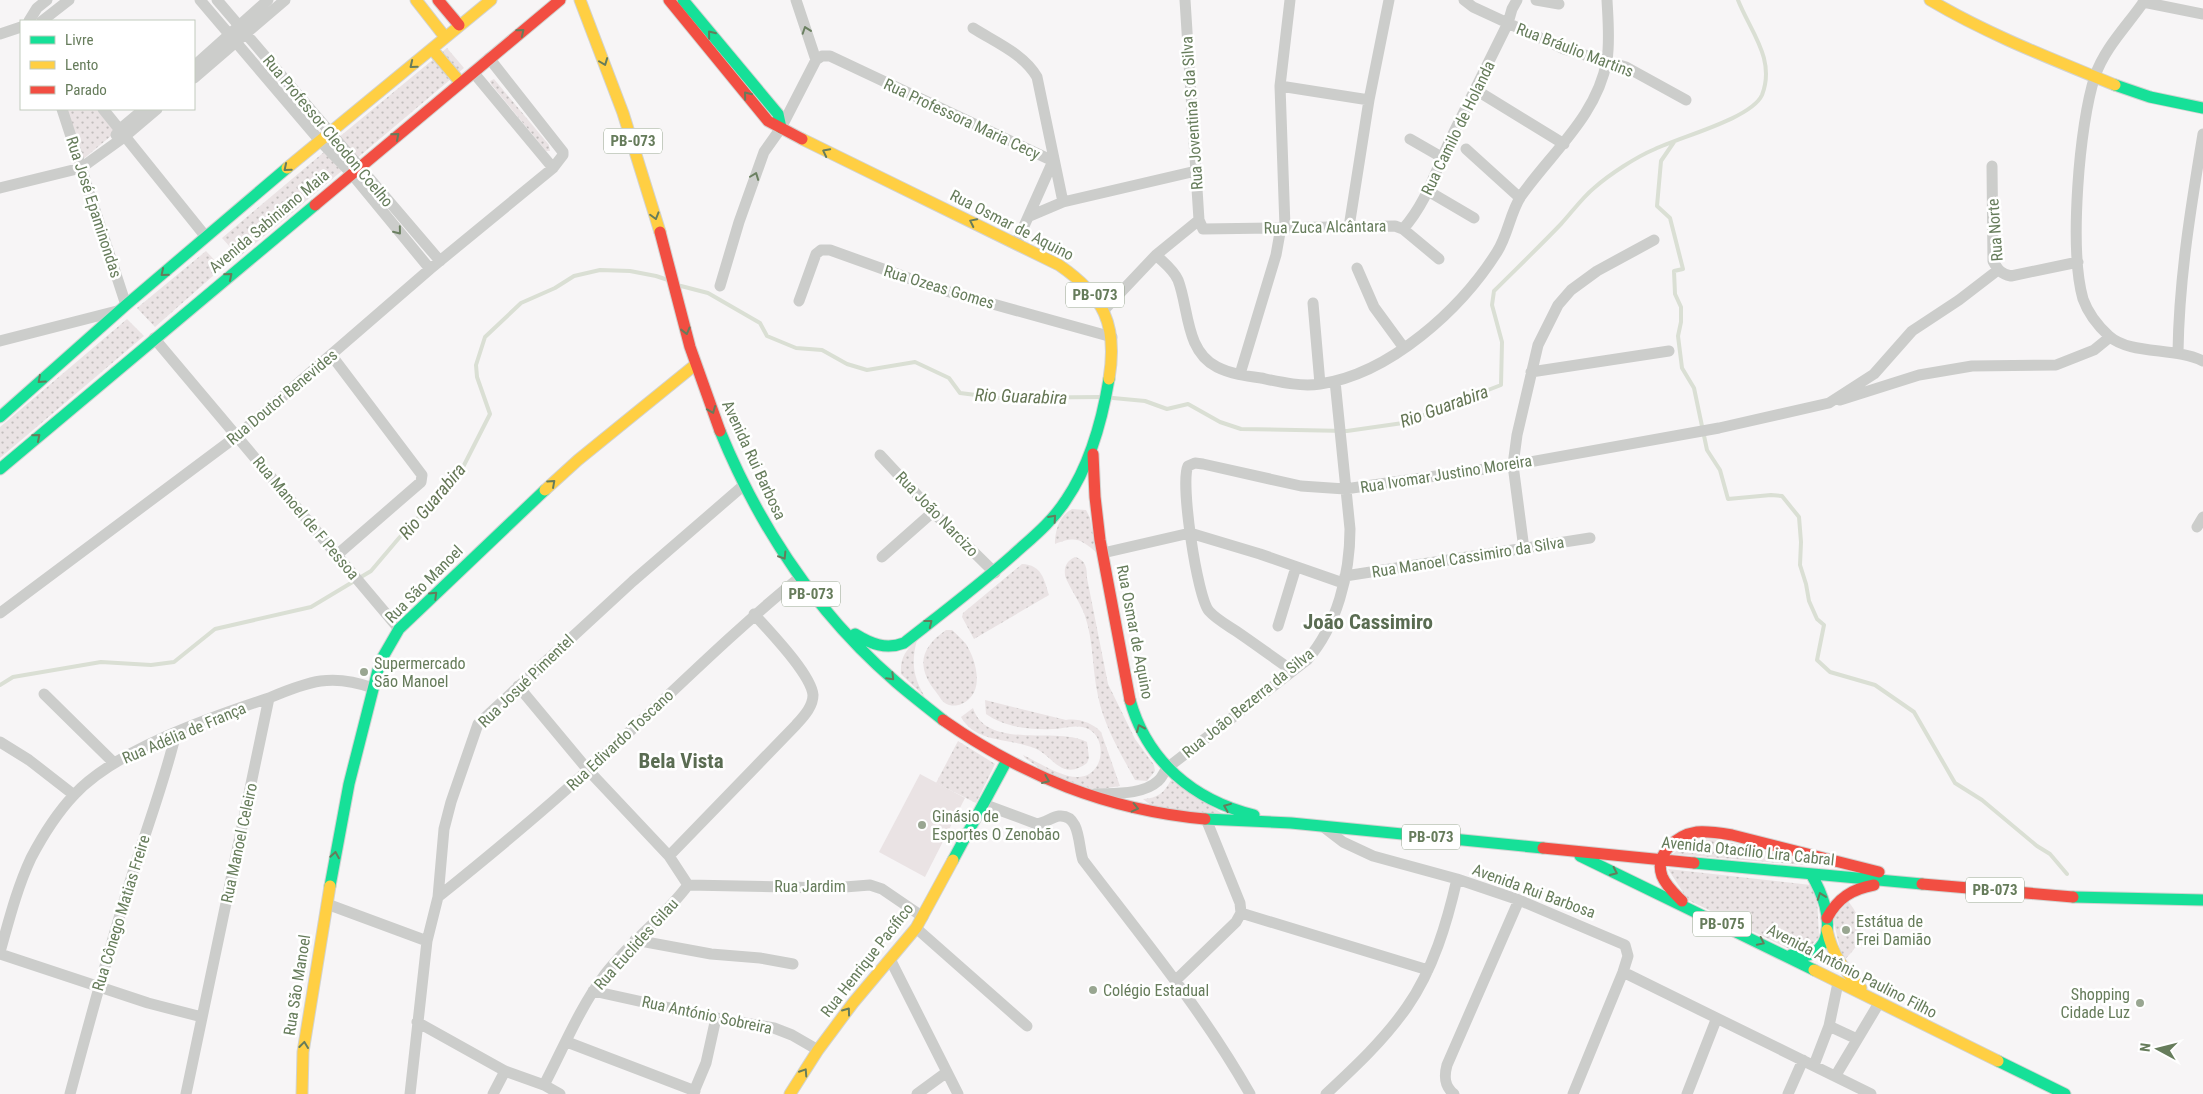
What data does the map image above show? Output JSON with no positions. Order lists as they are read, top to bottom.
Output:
{
  "streets": {
    "main road": [
      "PB-073",
      "Avenida Sabiniano Maia",
      "Rua Osmar de Aquino",
      "Avenida Rui Barbosa",
      "Rua São Manoel",
      "Avenida Otacílio Lira Cabral",
      "PB-075",
      "Rua Henrique Pacífico",
      "Avenida Antônio Paulino Filho"
    ],
    "street": [
      "Rua Bráulio Martins",
      "Rua Joventina S da Silva",
      "Rua Professora Maria Cecy",
      "Rua Camilo de Holanda",
      "Rua Professor Cleodon Coelho",
      "Rua José Epaminondas",
      "Rua Zuca Alcântara",
      "Rua Norte",
      "Rua Ozeas Gomes",
      "Rua Doutor Benevides",
      "Rua Ivomar Justino Moreira",
      "Rua João Narcizo",
      "Rua Manoel de F Pessoa",
      "Rua Manoel Cassimiro da Silva",
      "Rua Josué Pimentel",
      "Rua João Bezerra da Silva",
      "Rua Adélia de França",
      "Rua Edivardo Toscano",
      "Rua Manoel Celeiro",
      "Rua Jardim",
      "Rua Cônego Matias Freire",
      "Rua Euclides Gilau",
      "Rua António Sobreira"
    ]
  },
  "crossings": [
    ["Rua Bráulio Martins", "Rua Camilo de Holanda"],
    ["Rua Joventina S da Silva", "Rua Zuca Alcântara"],
    ["Rua Professora Maria Cecy", "Rua Osmar de Aquino"],
    ["Rua Camilo de Holanda", "Rua Zuca Alcântara"],
    ["Rua Professor Cleodon Coelho", "Avenida Sabiniano Maia"],
    ["Rua Professor Cleodon Coelho", "Rua Doutor Benevides"],
    ["Rua José Epaminondas", "Avenida Sabiniano Maia"],
    ["Avenida Sabiniano Maia", "Rua Manoel de F Pessoa"],
    ["Rua Osmar de Aquino", "Rua Ozeas Gomes"],
    ["Rua Osmar de Aquino", "Avenida Rui Barbosa"],
    ["Rua Osmar de Aquino", "Rua João Narcizo"],
    ["Rua Osmar de Aquino", "Rua João Bezerra da Silva"],
    ["Rua Osmar de Aquino", "Avenida Otacílio Lira Cabral"],
    ["Rua Doutor Benevides", "Rua Manoel de F Pessoa"],
    ["Avenida Rui Barbosa", "Rua São Manoel"],
    ["Avenida Rui Barbosa", "Rua Josué Pimentel"],
    ["Avenida Rui Barbosa", "Rua João Bezerra da Silva"],
    ["Avenida Rui Barbosa", "Rua Edivardo Toscano"],
    ["Avenida Rui Barbosa", "Avenida Otacílio Lira Cabral"],
    ["Avenida Rui Barbosa", "Rua Henrique Pacífico"],
    ["Rua Ivomar Justino Moreira", "Rua João Bezerra da Silva"],
    ["Rua Manoel de F Pessoa", "Rua São Manoel"],
    ["Rua Manoel Cassimiro da Silva", "Rua João Bezerra da Silva"],
    ["Rua Josué Pimentel", "Rua Edivardo Toscano"],
    ["Rua João Bezerra da Silva", "Avenida Otacílio Lira Cabral"],
    ["Rua Adélia de França", "Rua Manoel Celeiro"],
    ["Rua Adélia de França", "Rua Cônego Matias Freire"],
    ["Avenida Otacílio Lira Cabral", "Avenida Antônio Paulino Filho"],
    ["Rua Jardim", "Rua Euclides Gilau"],
    ["Rua Jardim", "Rua Henrique Pacífico"],
    ["Rua Euclides Gilau", "Rua António Sobreira"],
    ["Rua Henrique Pacífico", "Rua António Sobreira"]
  ],
  "one_way": [
    "Avenida Rui Barbosa",
    "Rua São Manoel",
    "Rua Henrique Pacífico",
    "Avenida Antônio Paulino Filho"
  ],
  "districts": ["João Cassimiro", "Bela Vista"],
  "water": ["Rio Guarabira"],
  "places": [
    "Supermercado São Manoel",
    "Ginásio de Esportes O Zenobão",
    "Estátua de Frei Damião",
    "Colégio Estadual",
    "Shopping Cidade Luz"
  ],
  "legend": ["Livre", "Lento", "Parado"],
  "north": "left"
}
